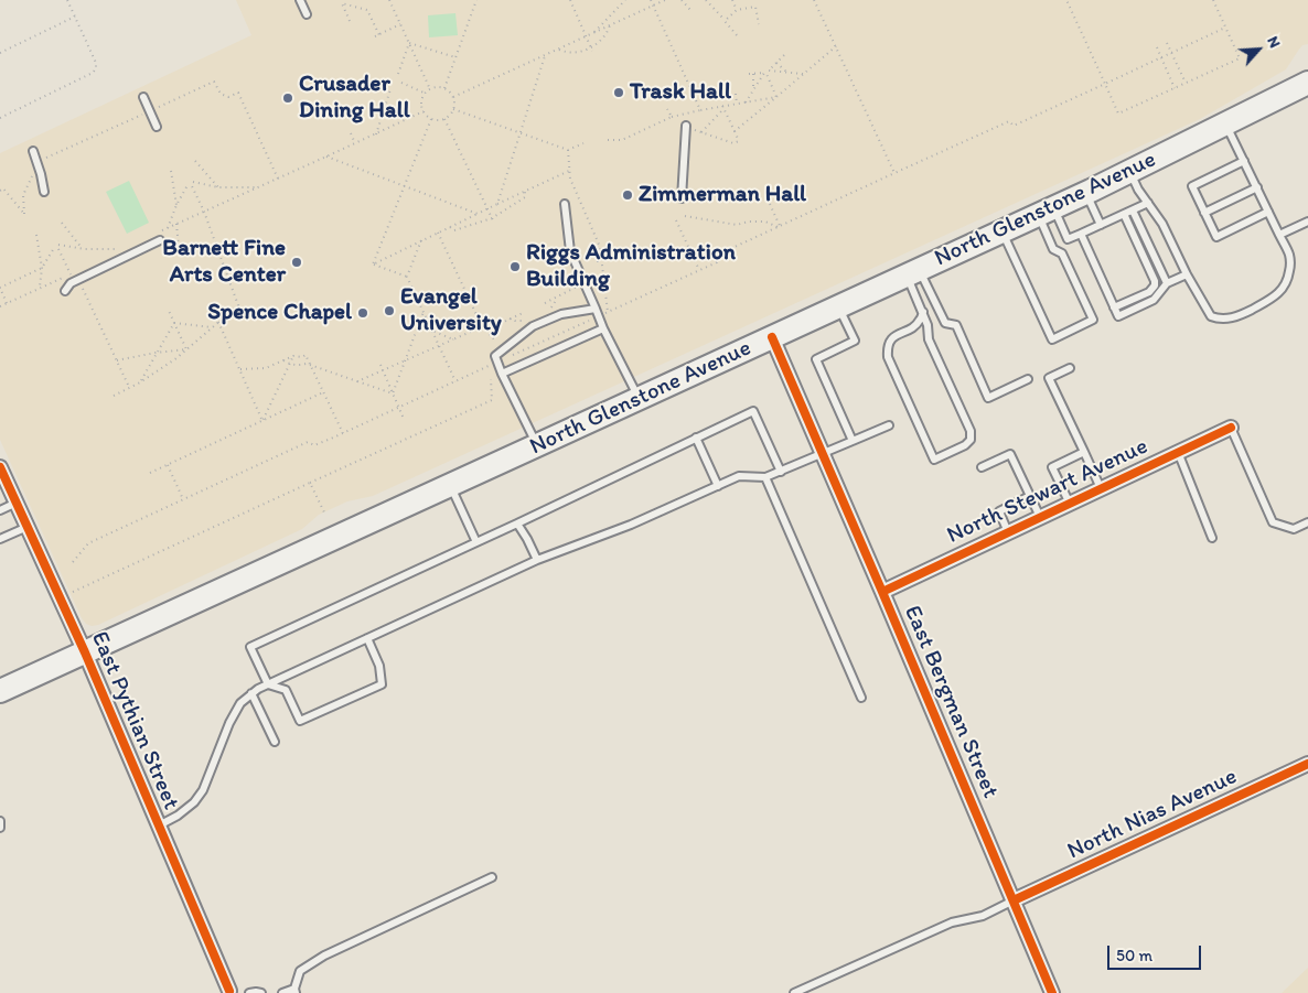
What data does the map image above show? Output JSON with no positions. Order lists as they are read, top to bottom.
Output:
{
  "streets": {
    "main road": ["North Glenstone Avenue"],
    "street": [
      "North Stewart Avenue",
      "East Bergman Street",
      "East Pythian Street",
      "North Nias Avenue"
    ]
  },
  "crossings": [
    ["North Glenstone Avenue", "East Bergman Street"],
    ["North Glenstone Avenue", "East Pythian Street"],
    ["North Stewart Avenue", "East Bergman Street"],
    ["East Bergman Street", "North Nias Avenue"]
  ],
  "places": [
    "Trask Hall",
    "Crusader Dining Hall",
    "Zimmerman Hall",
    "Barnett Fine Arts Center",
    "Riggs Administration Building",
    "Evangel University",
    "Spence Chapel"
  ],
  "scale_bar": "50 m",
  "north": "top right"
}
